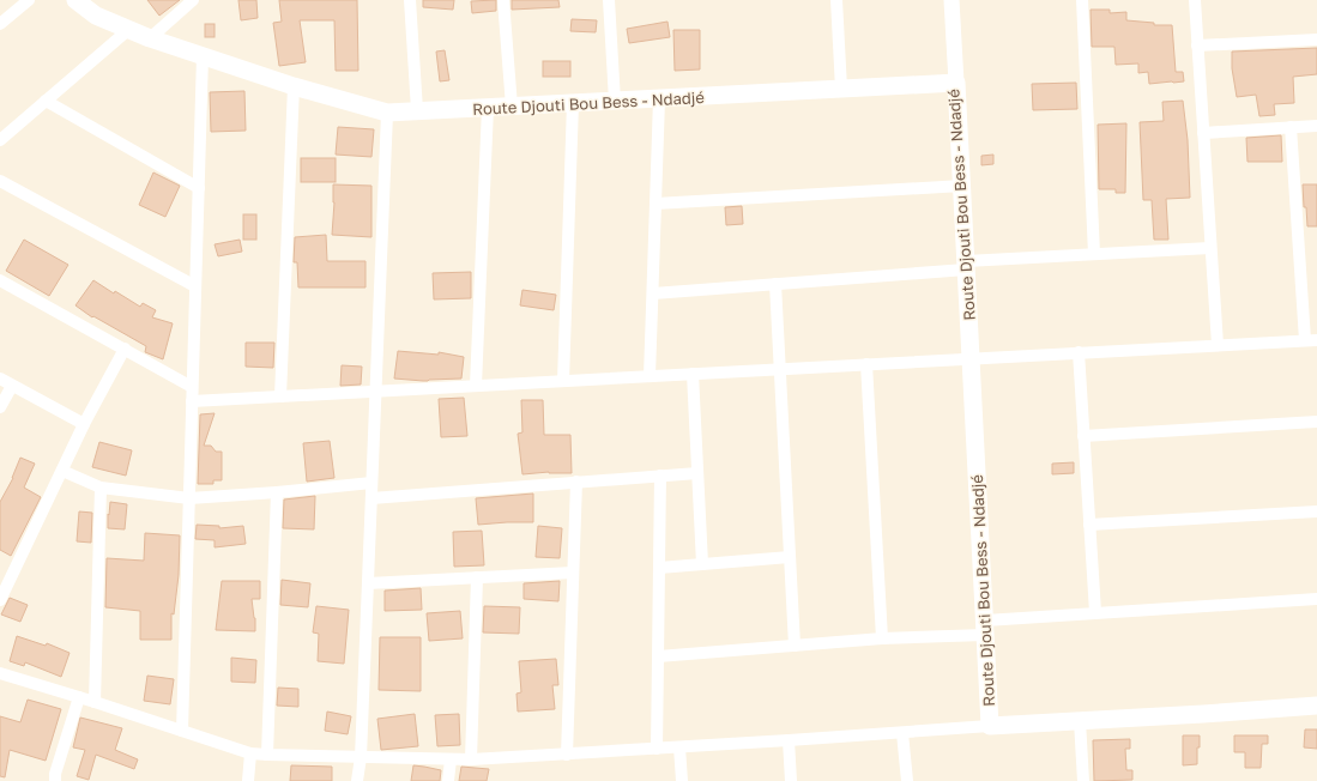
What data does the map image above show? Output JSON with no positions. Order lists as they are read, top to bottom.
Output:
{
  "streets": {
    "main road": ["Route Djouti Bou Bess - Ndadjé"]
  }
}
